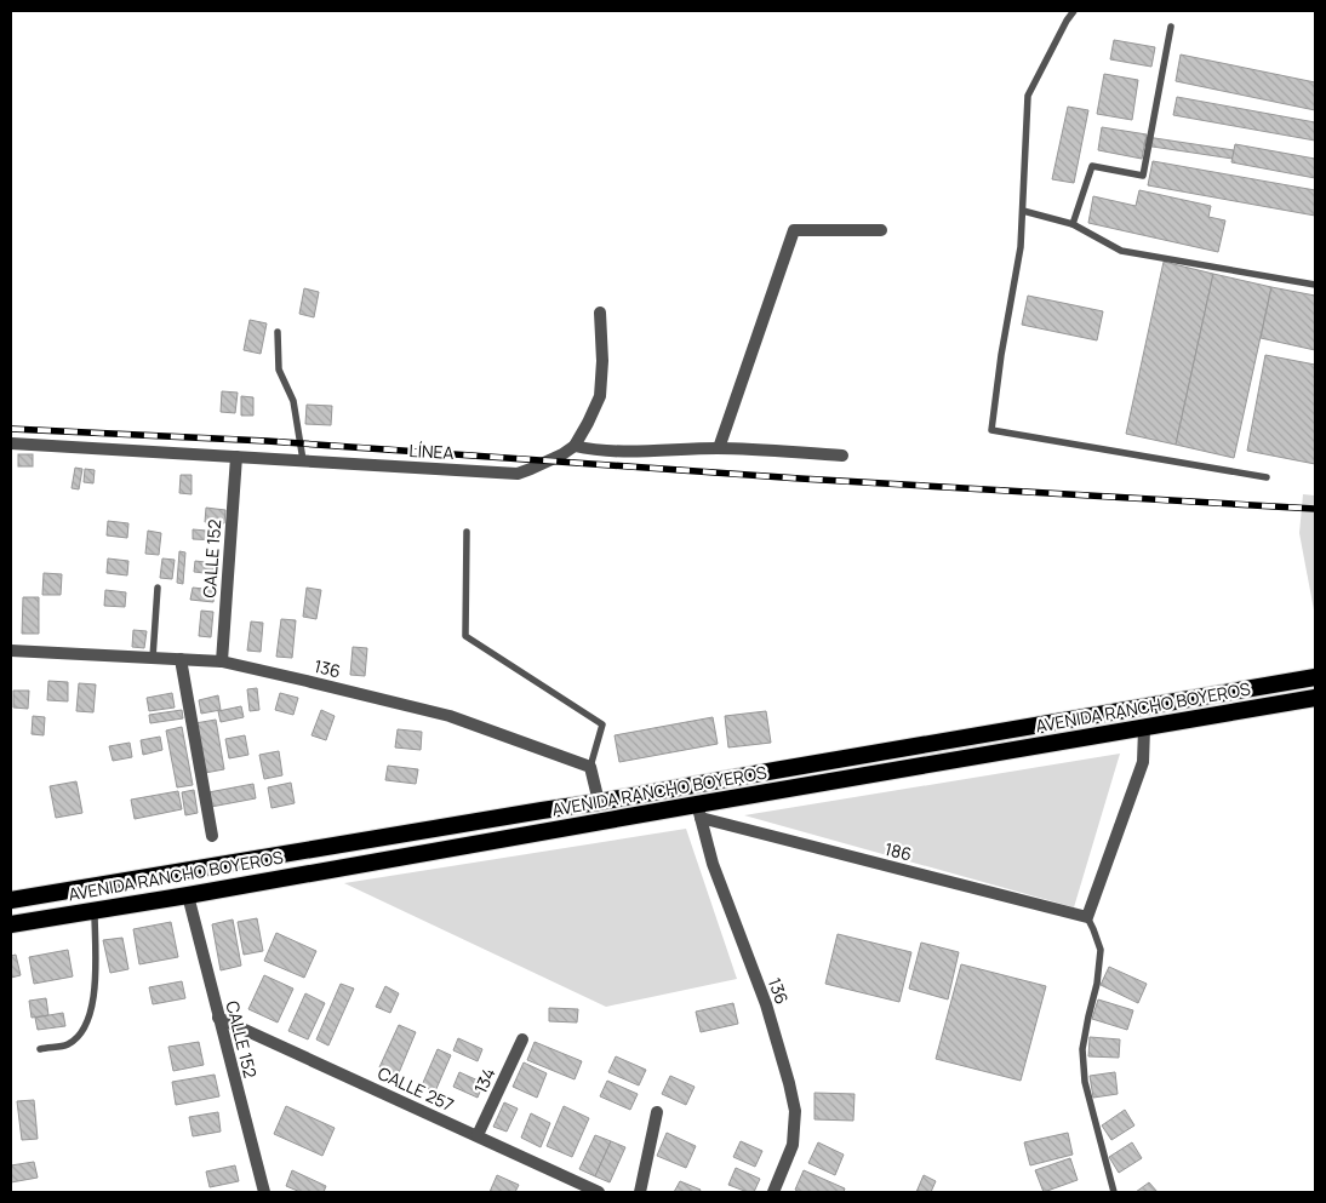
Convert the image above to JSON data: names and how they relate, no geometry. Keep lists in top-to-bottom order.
{
  "streets": {
    "highway": ["AVENIDA RANCHO BOYEROS"],
    "street": [
      "LÍNEA",
      "CALLE 152",
      "136",
      "186",
      "134",
      "CALLE 257"
    ]
  },
  "crossings": [
    ["LÍNEA", "CALLE 152"],
    ["CALLE 152", "136"],
    ["CALLE 152", "AVENIDA RANCHO BOYEROS"],
    ["CALLE 152", "CALLE 257"],
    ["136", "AVENIDA RANCHO BOYEROS"],
    ["136", "186"],
    ["AVENIDA RANCHO BOYEROS", "186"],
    ["134", "CALLE 257"]
  ]
}
